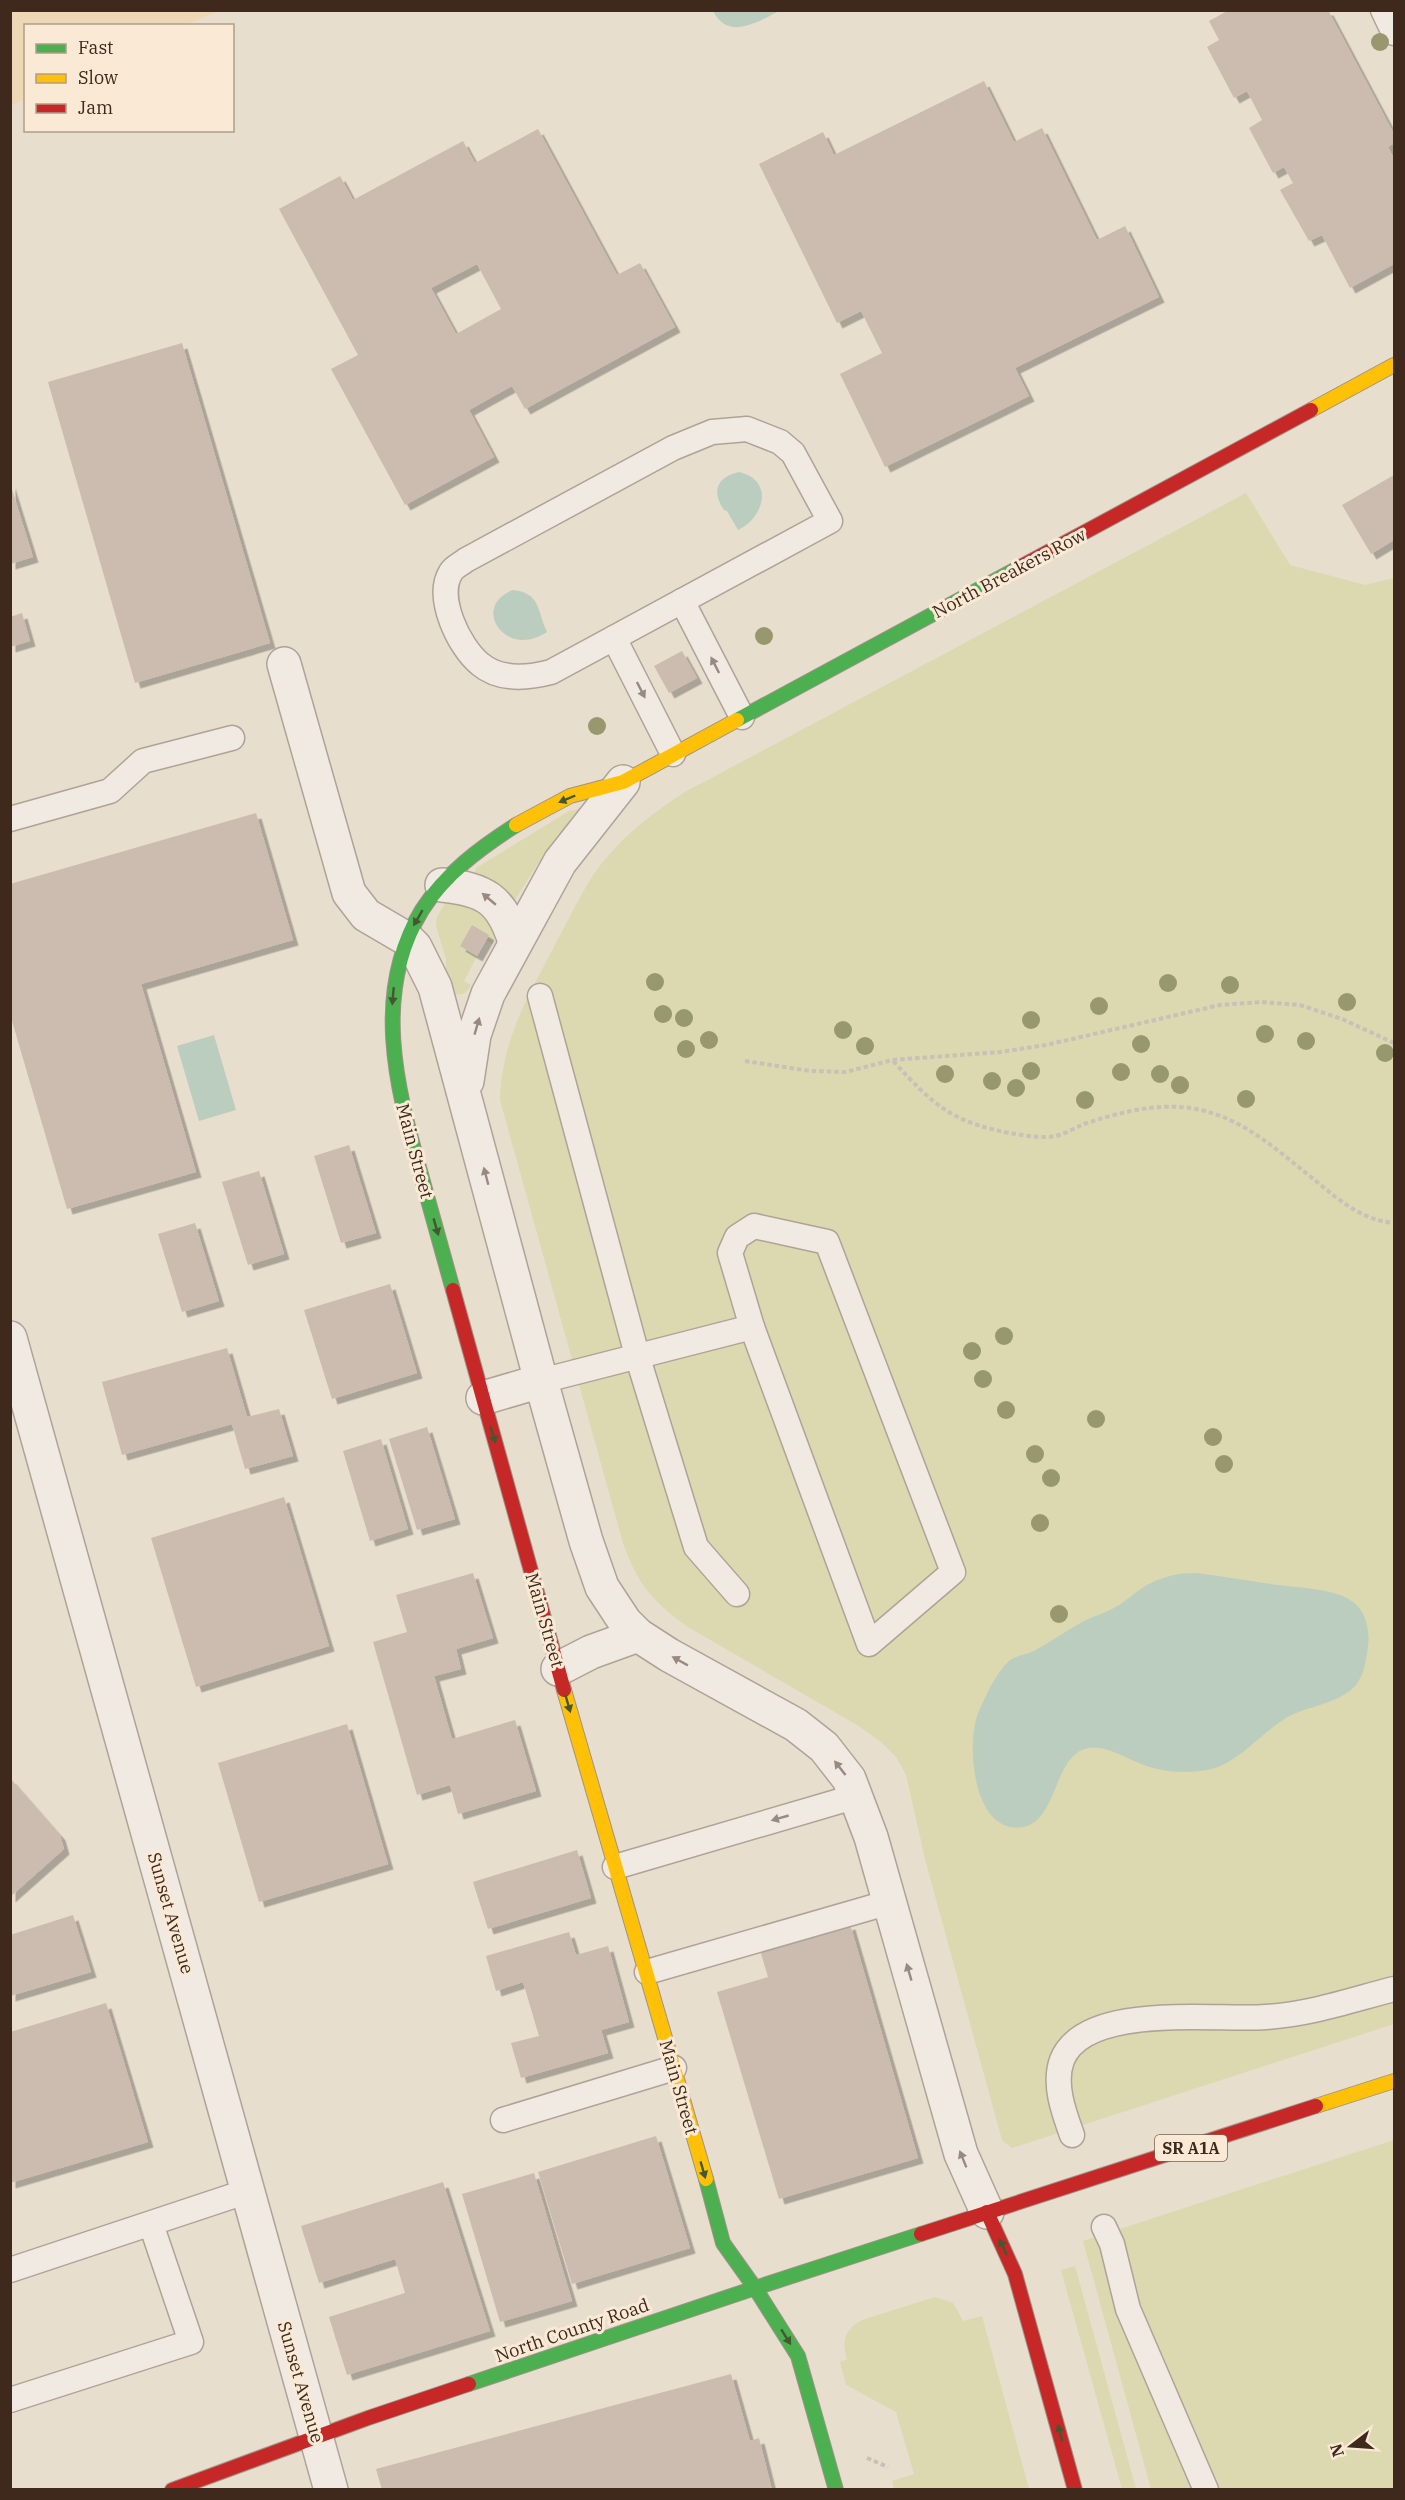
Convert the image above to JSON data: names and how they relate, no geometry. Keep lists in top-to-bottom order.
{
  "streets": {
    "street": [
      "North Breakers Row",
      "Main Street",
      "Sunset Avenue",
      "SR A1A",
      "North County Road"
    ]
  },
  "crossings": [
    ["North Breakers Row", "Main Street"],
    ["Main Street", "North County Road"],
    ["Sunset Avenue", "North County Road"],
    ["SR A1A", "North County Road"]
  ],
  "legend": ["Fast", "Slow", "Jam"],
  "north": "left"
}
